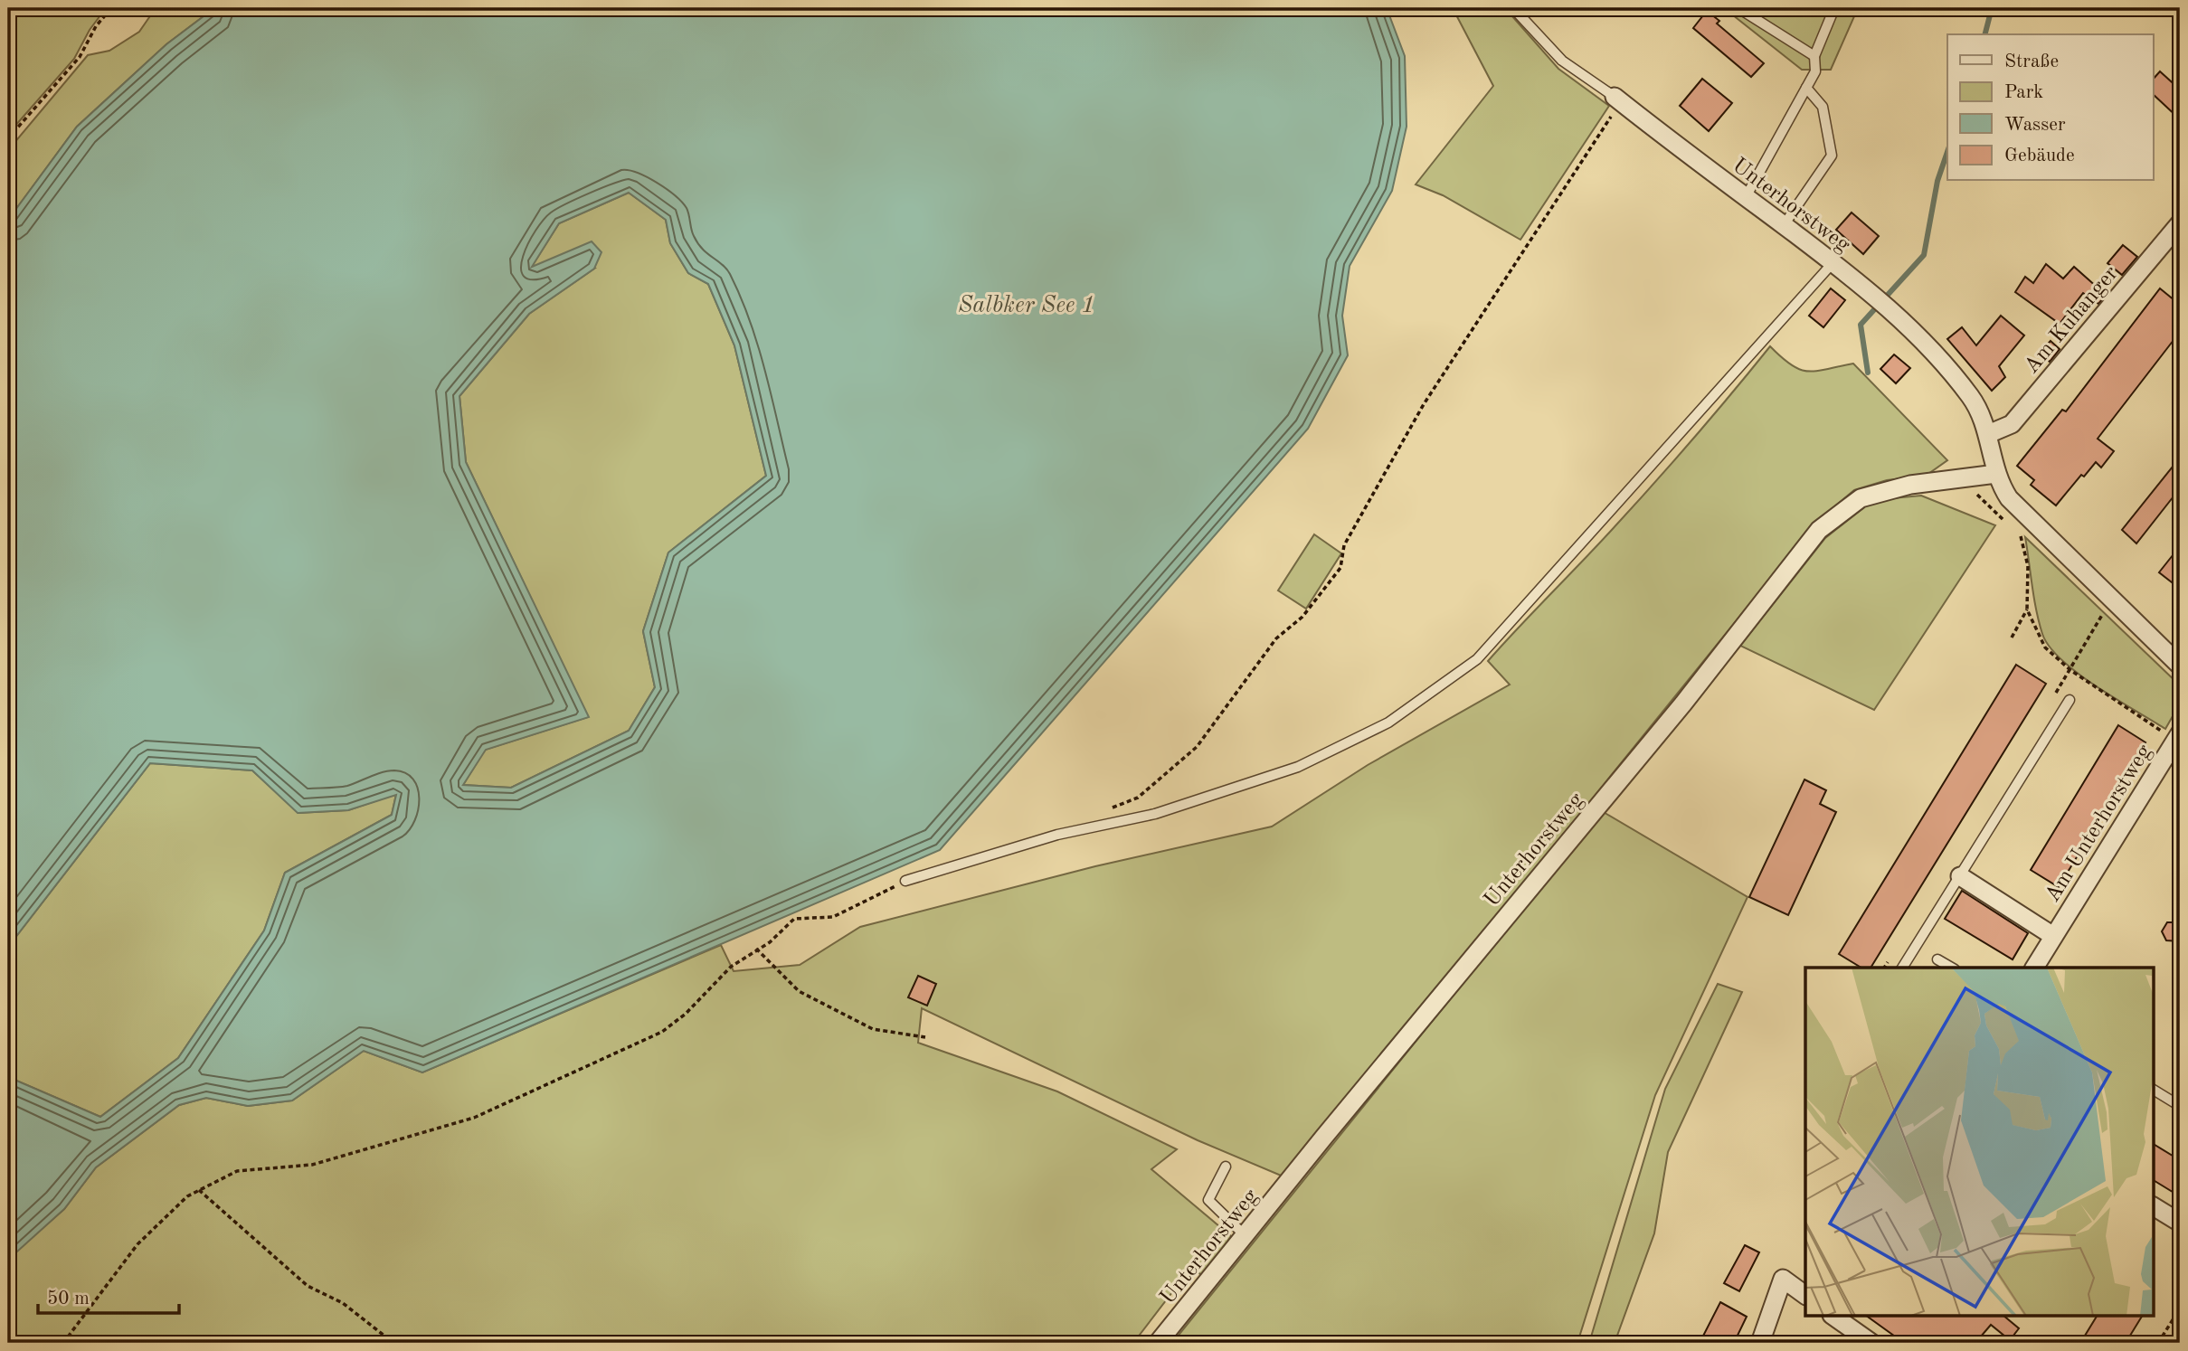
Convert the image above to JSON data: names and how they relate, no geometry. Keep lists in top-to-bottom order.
{
  "streets": {
    "street": ["Unterhorstweg", "Am Kuhanger", "Am Unterhorstweg"]
  },
  "crossings": [
    ["Unterhorstweg", "Am Kuhanger"]
  ],
  "water": ["Salbker See 1"],
  "legend": [
    "Straße",
    "Park",
    "Wasser",
    "Gebäude"
  ],
  "scale_bar": "50 m"
}
